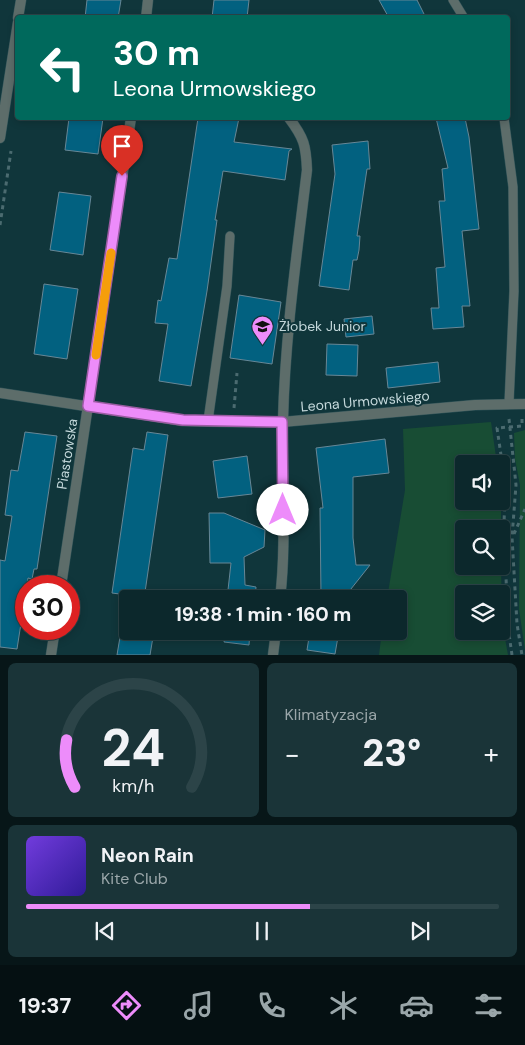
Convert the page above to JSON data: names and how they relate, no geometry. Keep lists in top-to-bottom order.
{
  "streets": {
    "street": ["Leona Urmowskiego", "Piastowska"]
  },
  "crossings": [
    ["Leona Urmowskiego", "Piastowska"]
  ],
  "places": {
    "school or university": ["Żłobek Junior"]
  },
  "page": {
    "turn": ["30 m", "Leona Urmowskiego"],
    "limit": "30",
    "trip": "19:38 · 1 min · 160 m",
    "tile": "Klimatyzacja",
    "heat": ["−", "23°", "+"],
    "song": ["Neon Rain", "Kite Club"],
    "tabs": "19:37",
    "gauge": ["24", "km/h"]
  }
}
